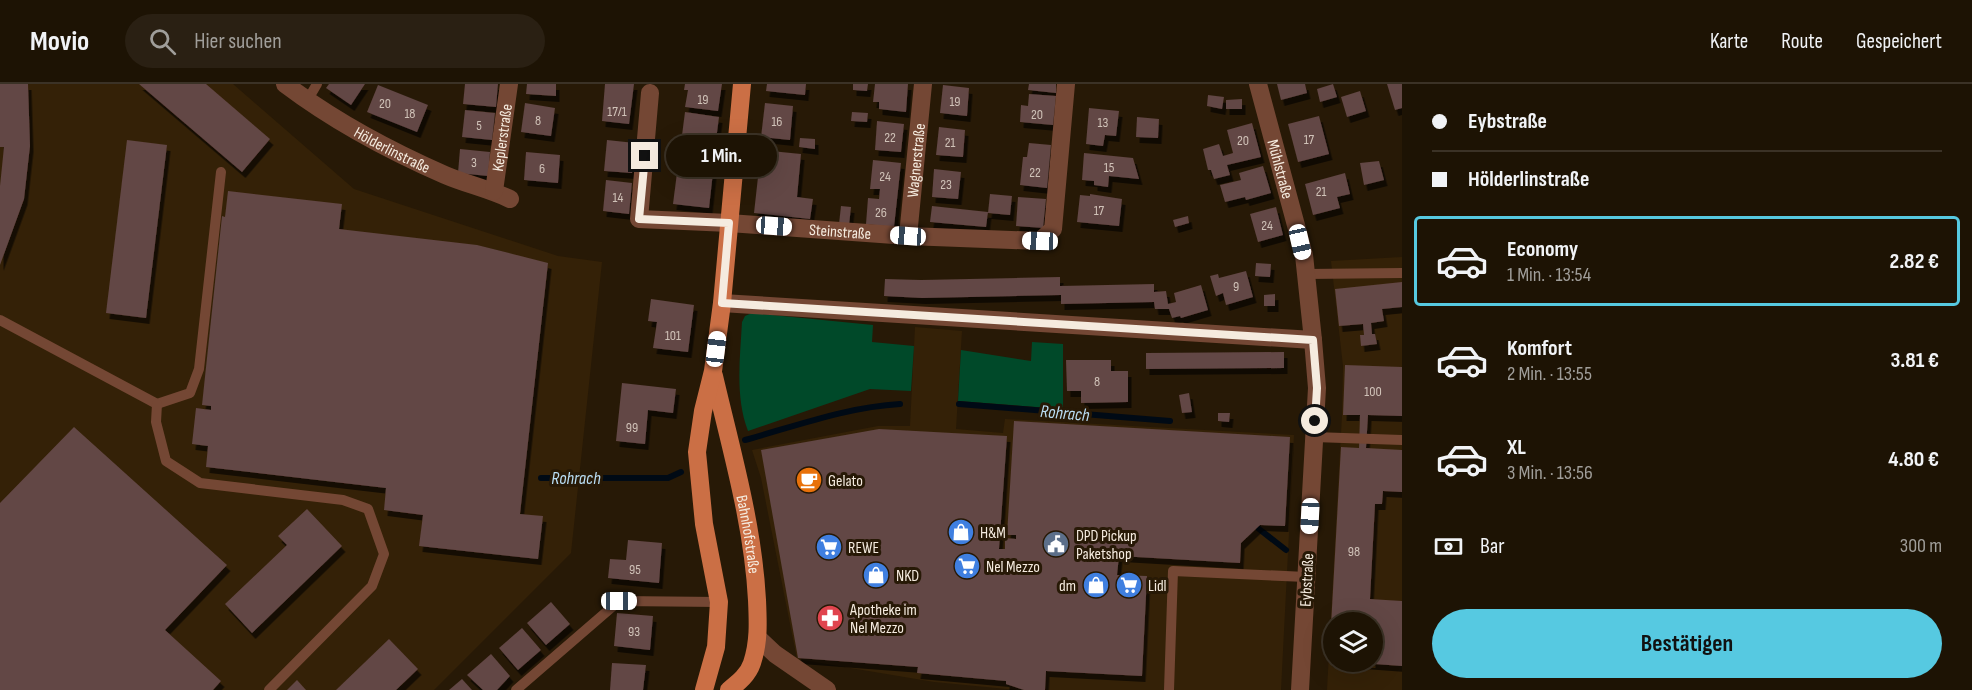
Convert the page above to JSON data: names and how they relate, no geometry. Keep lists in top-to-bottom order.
{
  "streets": {
    "main road": ["Bahnhofstraße"],
    "street": [
      "Keplerstraße",
      "Hölderlinstraße",
      "Wagnerstraße",
      "Mühlstraße",
      "Steinstraße",
      "Eybstraße"
    ]
  },
  "crossings": [
    ["Keplerstraße", "Hölderlinstraße"],
    ["Wagnerstraße", "Steinstraße"],
    ["Mühlstraße", "Eybstraße"],
    ["Steinstraße", "Bahnhofstraße"]
  ],
  "water": ["Rohrach"],
  "places": {
    "cafe": ["Gelato"],
    "shop": ["H&M", "NKD", "dm"],
    "public building": ["DPD Pickup Paketshop"],
    "supermarket": ["REWE", "Nel Mezzo", "Lidl"],
    "pharmacy": ["Apotheke im Nel Mezzo"]
  },
  "house_numbers": [
    "19",
    "19",
    "20",
    "17/1",
    "18",
    "20",
    "8",
    "16",
    "13",
    "5",
    "22",
    "17",
    "20",
    "21",
    "3",
    "15",
    "6",
    "22",
    "24",
    "23",
    "21",
    "14",
    "17",
    "26",
    "24",
    "9",
    "101",
    "8",
    "100",
    "99",
    "98",
    "95",
    "93"
  ],
  "page": {
    "header": "Movio",
    "search": "Hier suchen",
    "nav": ["Karte", "Route", "Gespeichert"],
    "banner": ["Eybstraße", "Hölderlinstraße"],
    "bubble": "1 Min.",
    "list": [
      {
        "name": "Economy",
        "note": "1 Min. · 13:54",
        "value": "2.82 €"
      },
      {
        "name": "Komfort",
        "note": "2 Min. · 13:55",
        "value": "3.81 €"
      },
      {
        "name": "XL",
        "note": "3 Min. · 13:56",
        "value": "4.80 €"
      }
    ],
    "pay": ["Bar", "300 m"],
    "buttons": "Bestätigen"
  }
}
